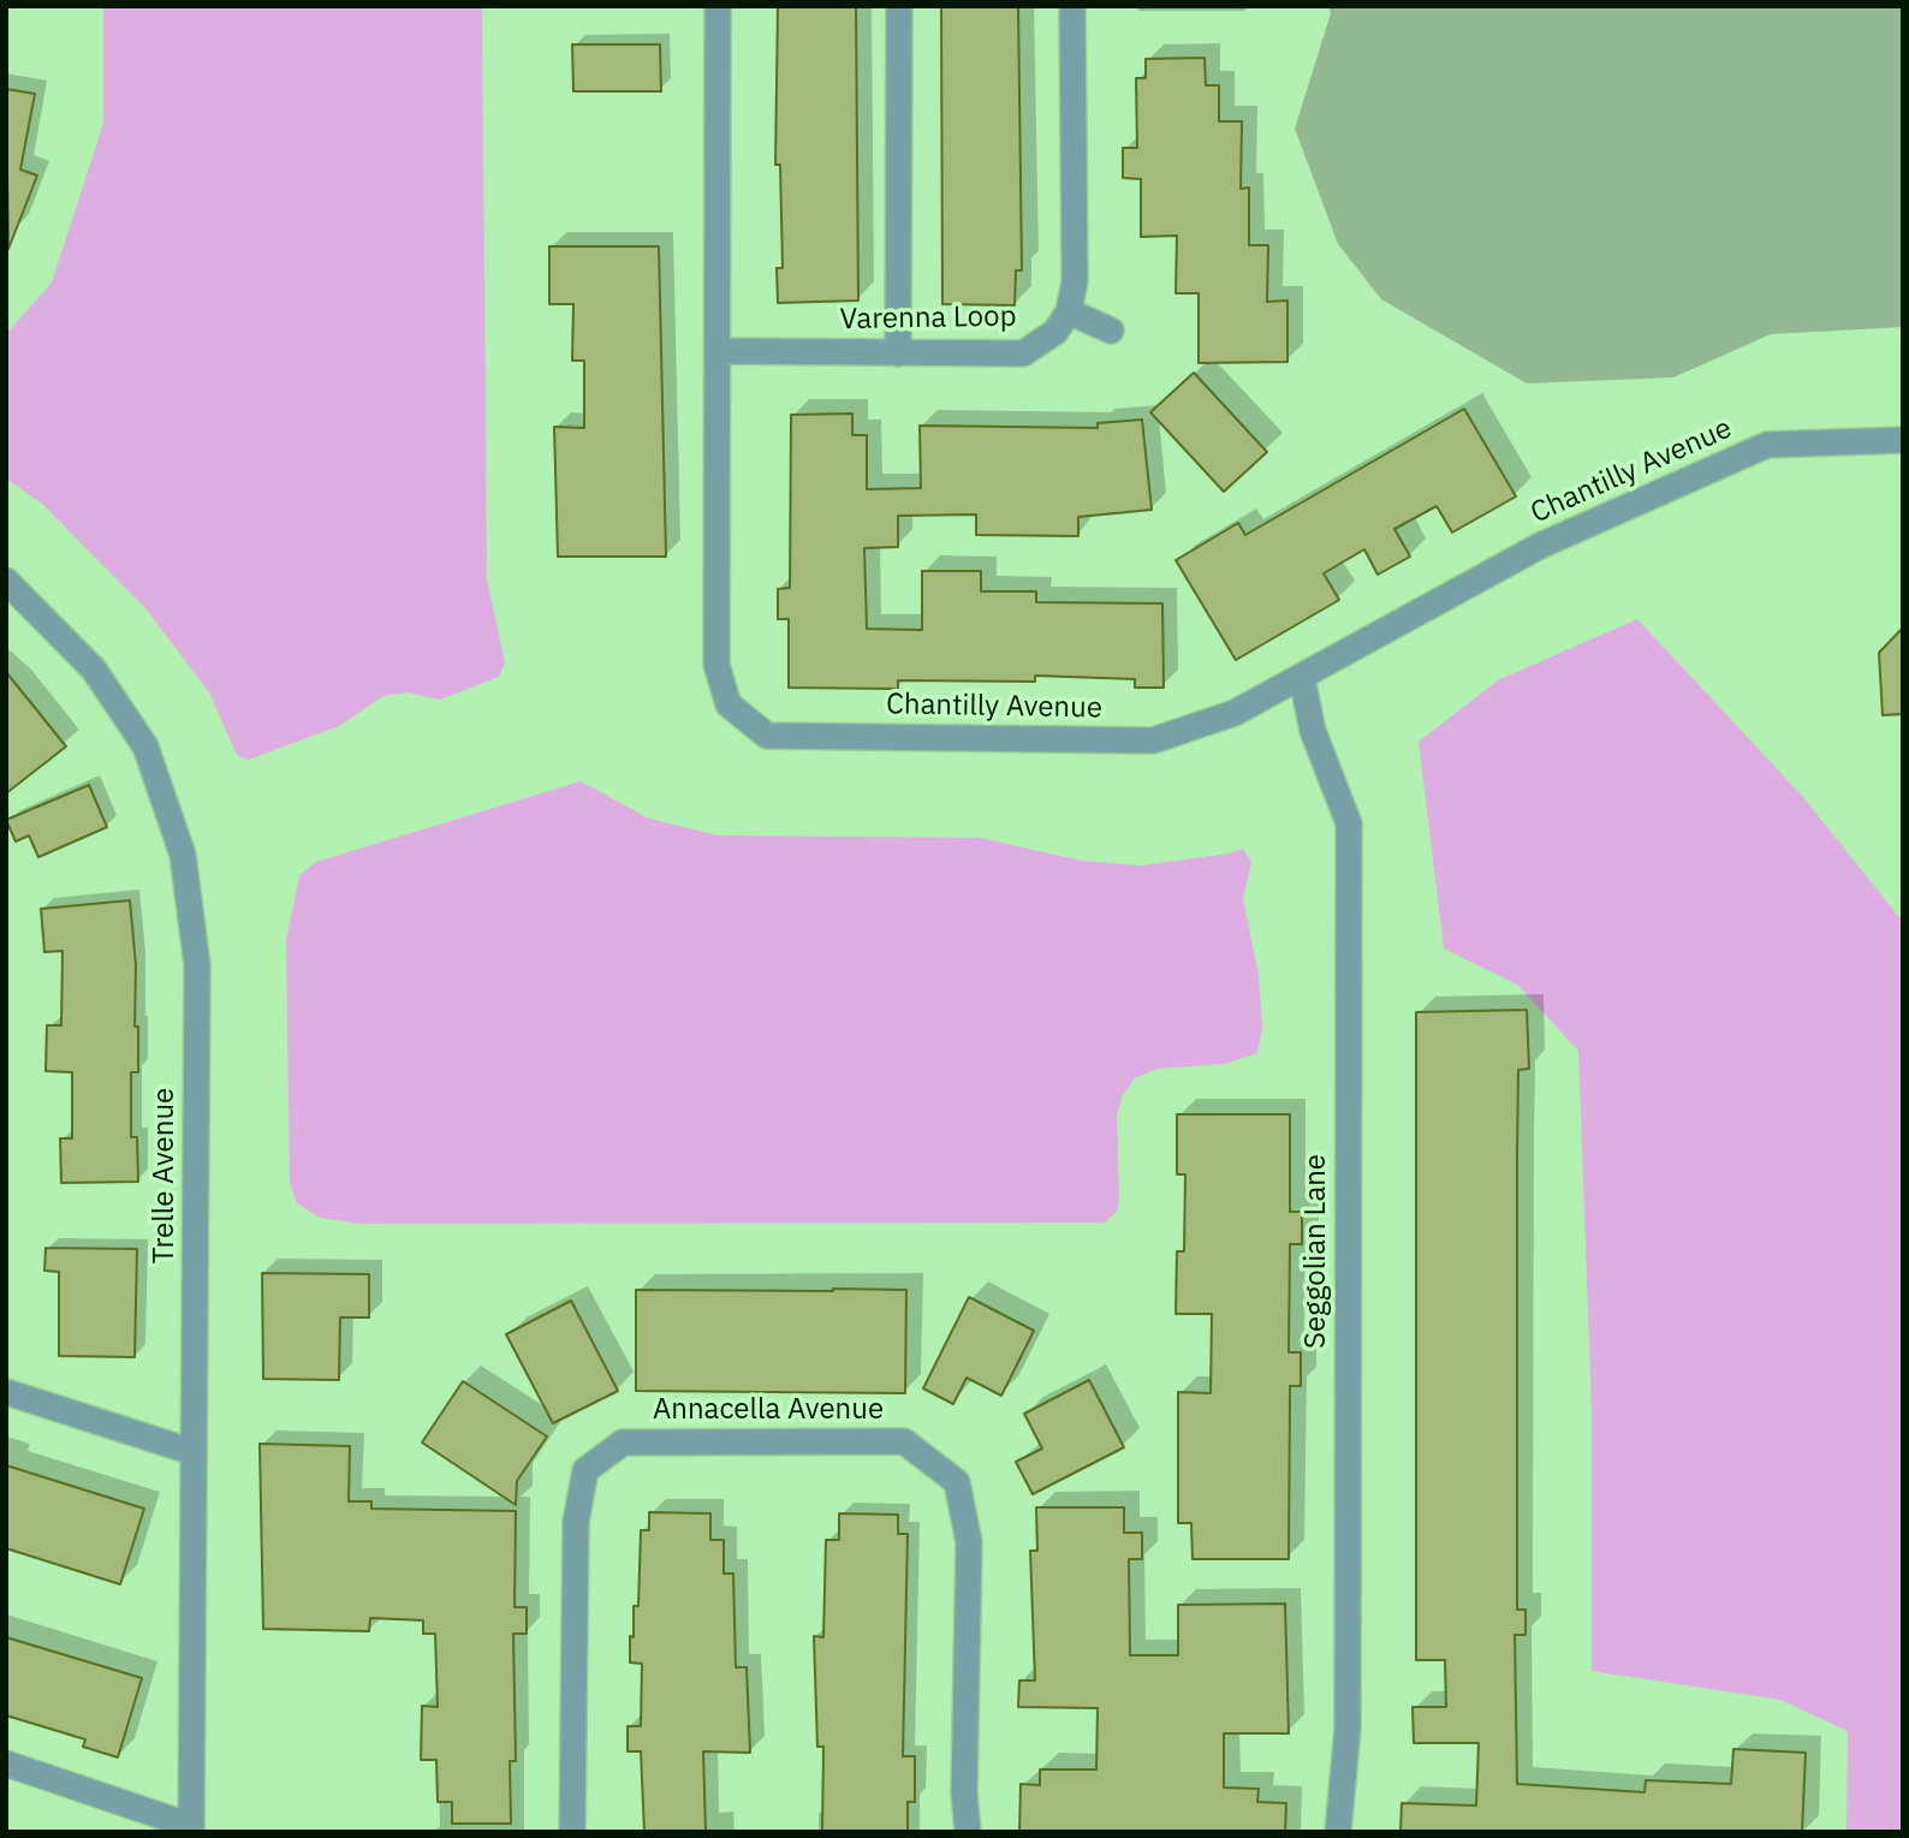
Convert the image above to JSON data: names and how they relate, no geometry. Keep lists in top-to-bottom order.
{
  "streets": {
    "street": [
      "Varenna Loop",
      "Chantilly Avenue",
      "Trelle Avenue",
      "Seggolian Lane",
      "Annacella Avenue"
    ]
  },
  "crossings": [
    ["Varenna Loop", "Chantilly Avenue"],
    ["Chantilly Avenue", "Seggolian Lane"]
  ]
}
